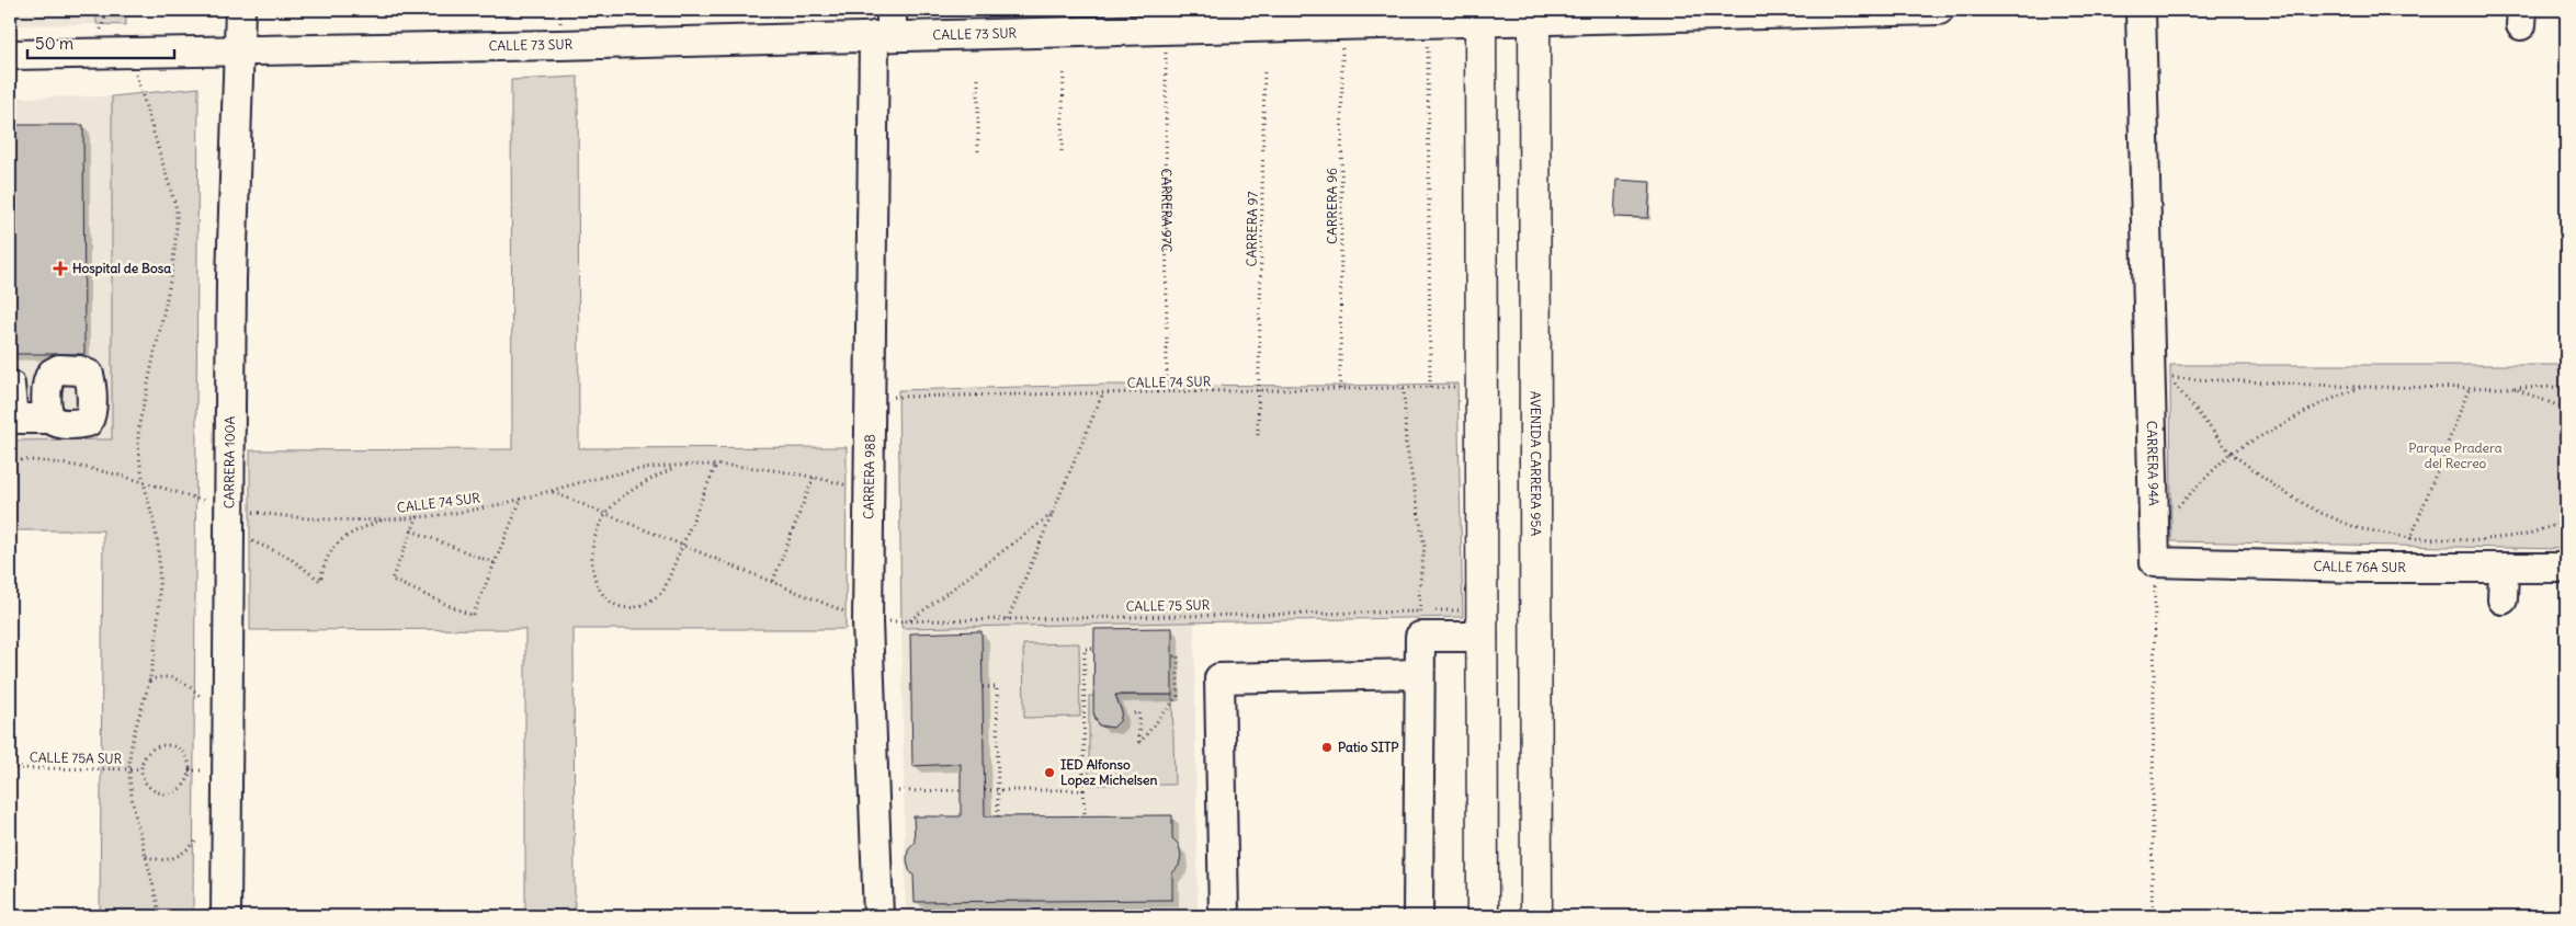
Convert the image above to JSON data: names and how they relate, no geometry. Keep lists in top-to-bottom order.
{
  "streets": {
    "main road": ["AVENIDA CARRERA 95A"],
    "street": [
      "CALLE 73 SUR",
      "CARRERA 100A",
      "CARRERA 94A",
      "CARRERA 98B",
      "CALLE 76A SUR"
    ],
    "path": [
      "CARRERA 96",
      "CARRERA 97C",
      "CARRERA 97",
      "CALLE 74 SUR",
      "CALLE 75 SUR",
      "CALLE 75A SUR"
    ]
  },
  "crossings": [
    ["CALLE 73 SUR", "CARRERA 96"],
    ["CALLE 73 SUR", "CARRERA 97C"],
    ["CALLE 73 SUR", "CARRERA 100A"],
    ["CALLE 73 SUR", "AVENIDA CARRERA 95A"],
    ["CALLE 73 SUR", "CARRERA 98B"],
    ["CARRERA 96", "CALLE 74 SUR"],
    ["CARRERA 97C", "CALLE 74 SUR"],
    ["CARRERA 97", "CALLE 74 SUR"],
    ["CALLE 74 SUR", "CARRERA 100A"],
    ["CALLE 74 SUR", "CARRERA 98B"],
    ["CARRERA 94A", "CALLE 76A SUR"],
    ["CARRERA 98B", "CALLE 75 SUR"]
  ],
  "parks": ["Parque Pradera del Recreo"],
  "places": {
    "health": ["Hospital de Bosa"],
    "other": ["Patio SITP", "IED Alfonso Lopez Michelsen"]
  },
  "scale_bar": "50 m"
}
